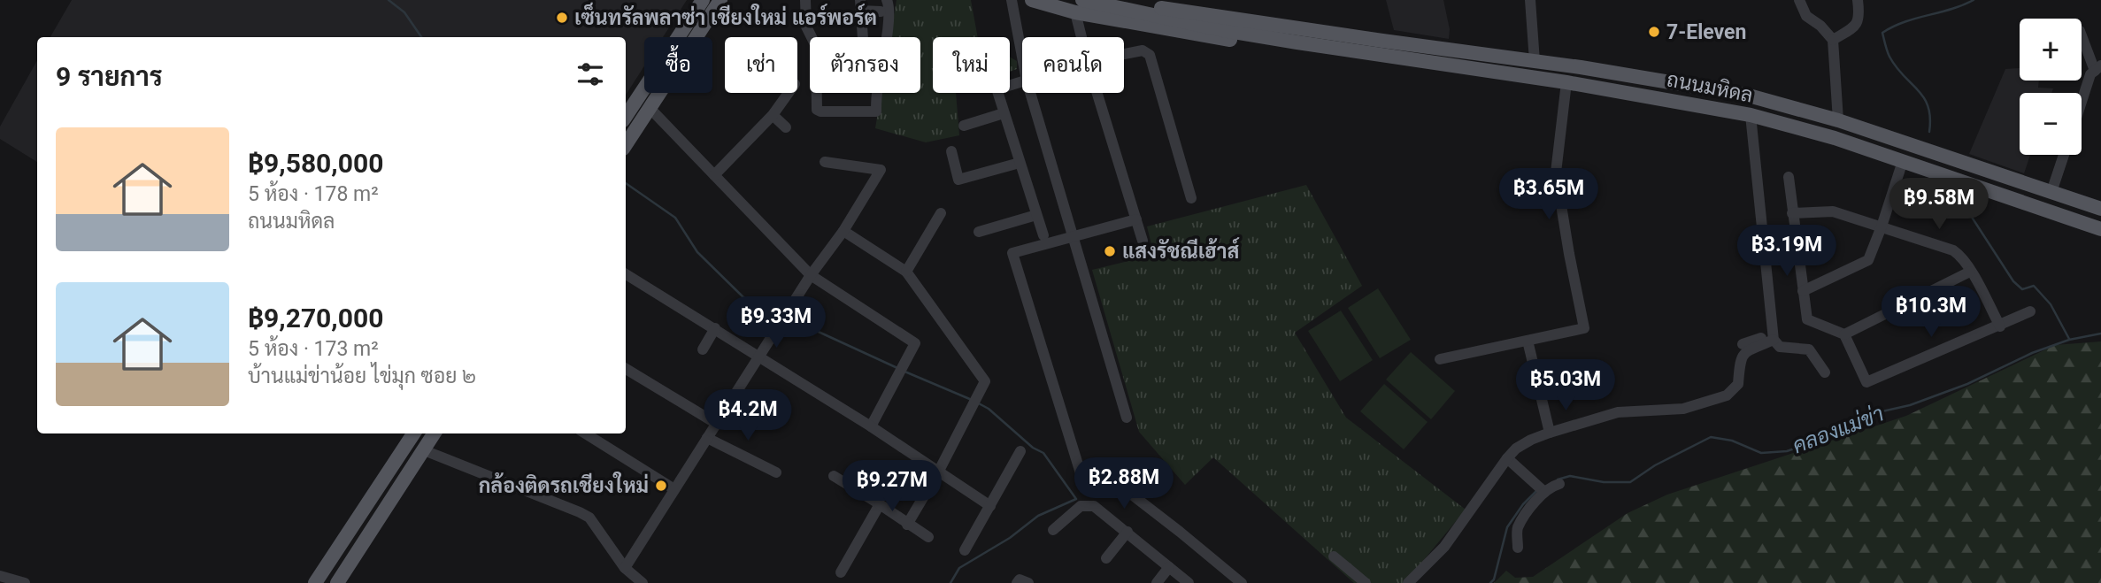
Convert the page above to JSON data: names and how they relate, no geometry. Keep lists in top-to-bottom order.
{
  "streets": {
    "main road": ["ถนนมหิดล"]
  },
  "water": ["คลองแม่ข่า"],
  "places": [
    "เซ็นทรัลพลาซ่า เชียงใหม่ แอร์พอร์ต",
    "7-Eleven",
    "แสงรัชณีเฮ้าส์",
    "กล้องติดรถเชียงใหม่"
  ],
  "page": {
    "map_buttons": ["+", "−"],
    "chip": [
      "ซื้อ",
      "เช่า",
      "ตัวกรอง",
      "ใหม่",
      "คอนโด"
    ],
    "heading": "9 รายการ",
    "list": [
      {
        "name": "฿9,580,000",
        "note": "5 ห้อง · 178 m² · ถนนมหิดล"
      },
      {
        "name": "฿9,270,000",
        "note": "5 ห้อง · 173 m² · บ้านแม่ข่าน้อย ไข่มุก ซอย ๒"
      }
    ],
    "price": [
      "฿3.65M",
      "฿9.58M",
      "฿3.19M",
      "฿10.3M",
      "฿9.33M",
      "฿5.03M",
      "฿4.2M",
      "฿2.88M",
      "฿9.27M"
    ]
  }
}
